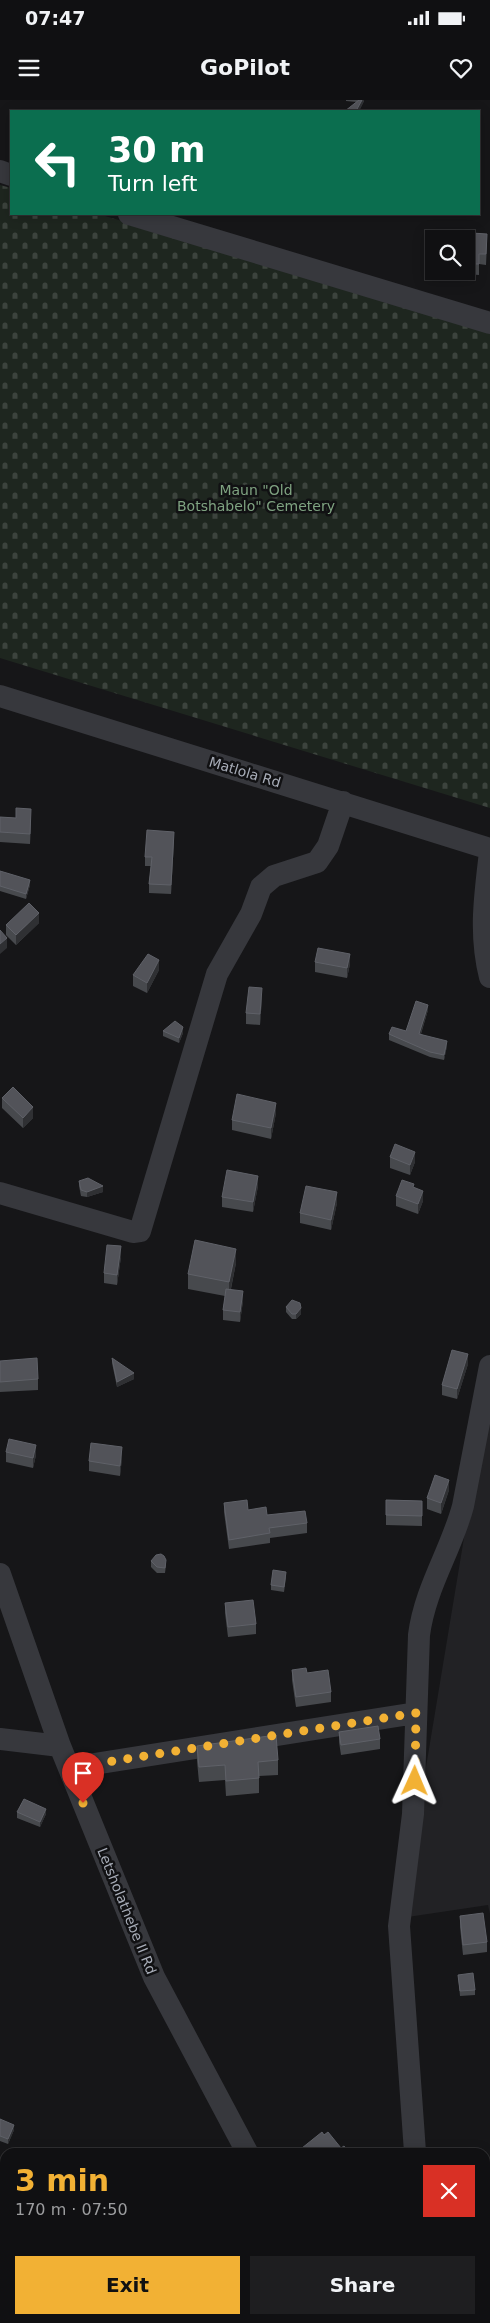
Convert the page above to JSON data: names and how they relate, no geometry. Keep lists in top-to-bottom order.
{
  "streets": {
    "street": ["Matlola Rd", "Letsholathebe II Rd"]
  },
  "parks": ["Maun \"Old Botshabelo\" Cemetery"],
  "page": {
    "status": "07:47",
    "header": "GoPilot",
    "turn": ["30 m", "Turn left"],
    "heading": ["3 min", "170 m · 07:50"],
    "buttons": ["Exit", "Share"]
  }
}
